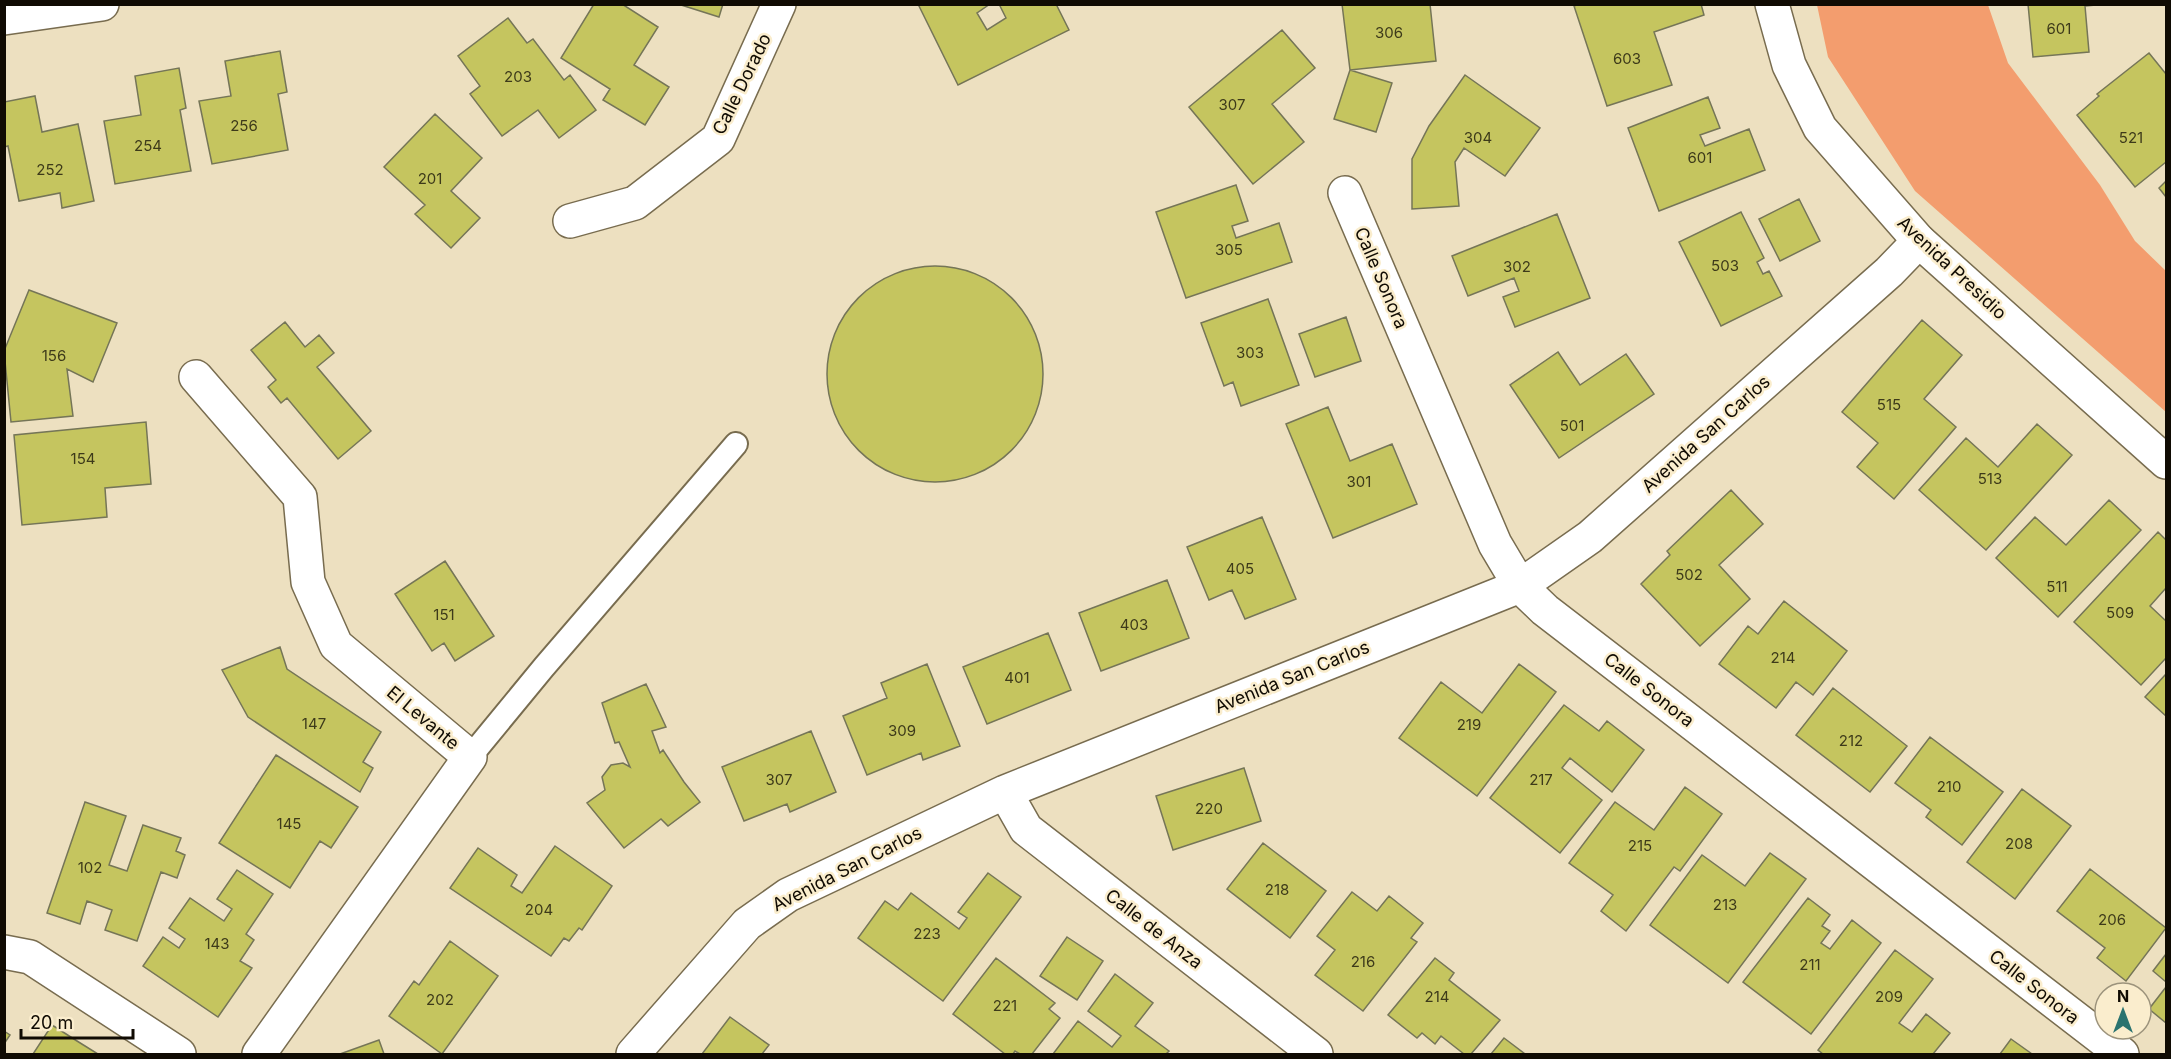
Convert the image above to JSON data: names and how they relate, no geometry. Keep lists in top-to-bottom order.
{
  "streets": {
    "street": [
      "Calle Dorado",
      "Avenida Presidio",
      "Calle Sonora",
      "Avenida San Carlos",
      "El Levante",
      "Calle de Anza"
    ]
  },
  "crossings": [
    ["Avenida Presidio", "Avenida San Carlos"],
    ["Calle Sonora", "Avenida San Carlos"],
    ["Avenida San Carlos", "Calle de Anza"]
  ],
  "house_numbers": [
    "601",
    "306",
    "603",
    "203",
    "307",
    "256",
    "304",
    "521",
    "254",
    "601",
    "252",
    "201",
    "305",
    "503",
    "302",
    "303",
    "156",
    "515",
    "501",
    "154",
    "513",
    "301",
    "405",
    "502",
    "511",
    "509",
    "151",
    "403",
    "214",
    "401",
    "147",
    "219",
    "309",
    "212",
    "307",
    "217",
    "210",
    "220",
    "145",
    "208",
    "215",
    "102",
    "218",
    "213",
    "204",
    "206",
    "223",
    "143",
    "216",
    "211",
    "214",
    "209",
    "202",
    "221"
  ],
  "scale_bar": "20 m",
  "north": "top"
}
